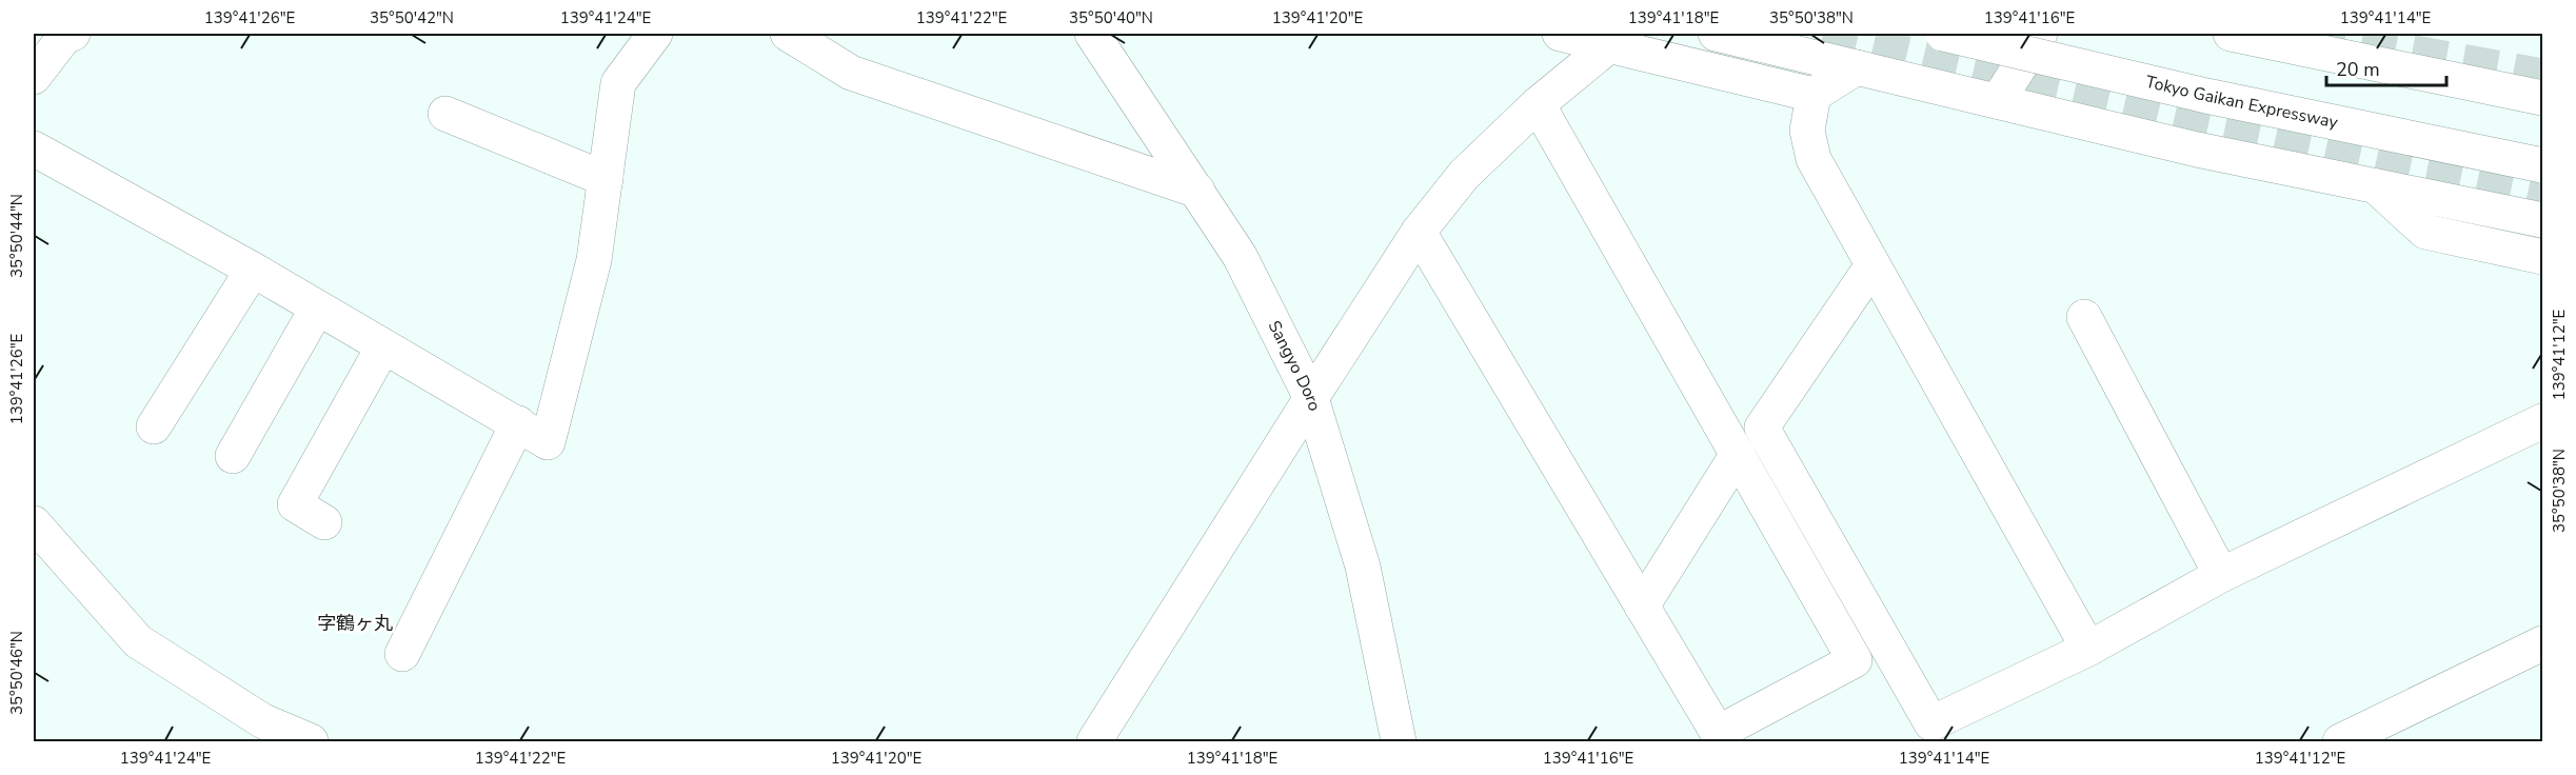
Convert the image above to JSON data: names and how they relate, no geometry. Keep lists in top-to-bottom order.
{
  "streets": {
    "main road": ["Tokyo Gaikan Expressway", "Sangyo Doro"]
  },
  "districts": ["字鶴ヶ丸"],
  "scale_bar": "20 m",
  "coordinates": [
    "139°41'26\"E",
    "35°50'42\"N",
    "139°41'24\"E",
    "139°41'22\"E",
    "35°50'40\"N",
    "139°41'20\"E",
    "139°41'18\"E",
    "35°50'38\"N",
    "139°41'16\"E",
    "139°41'14\"E",
    "35°50'44\"N",
    "139°41'12\"E",
    "35°50'46\"N"
  ]
}
